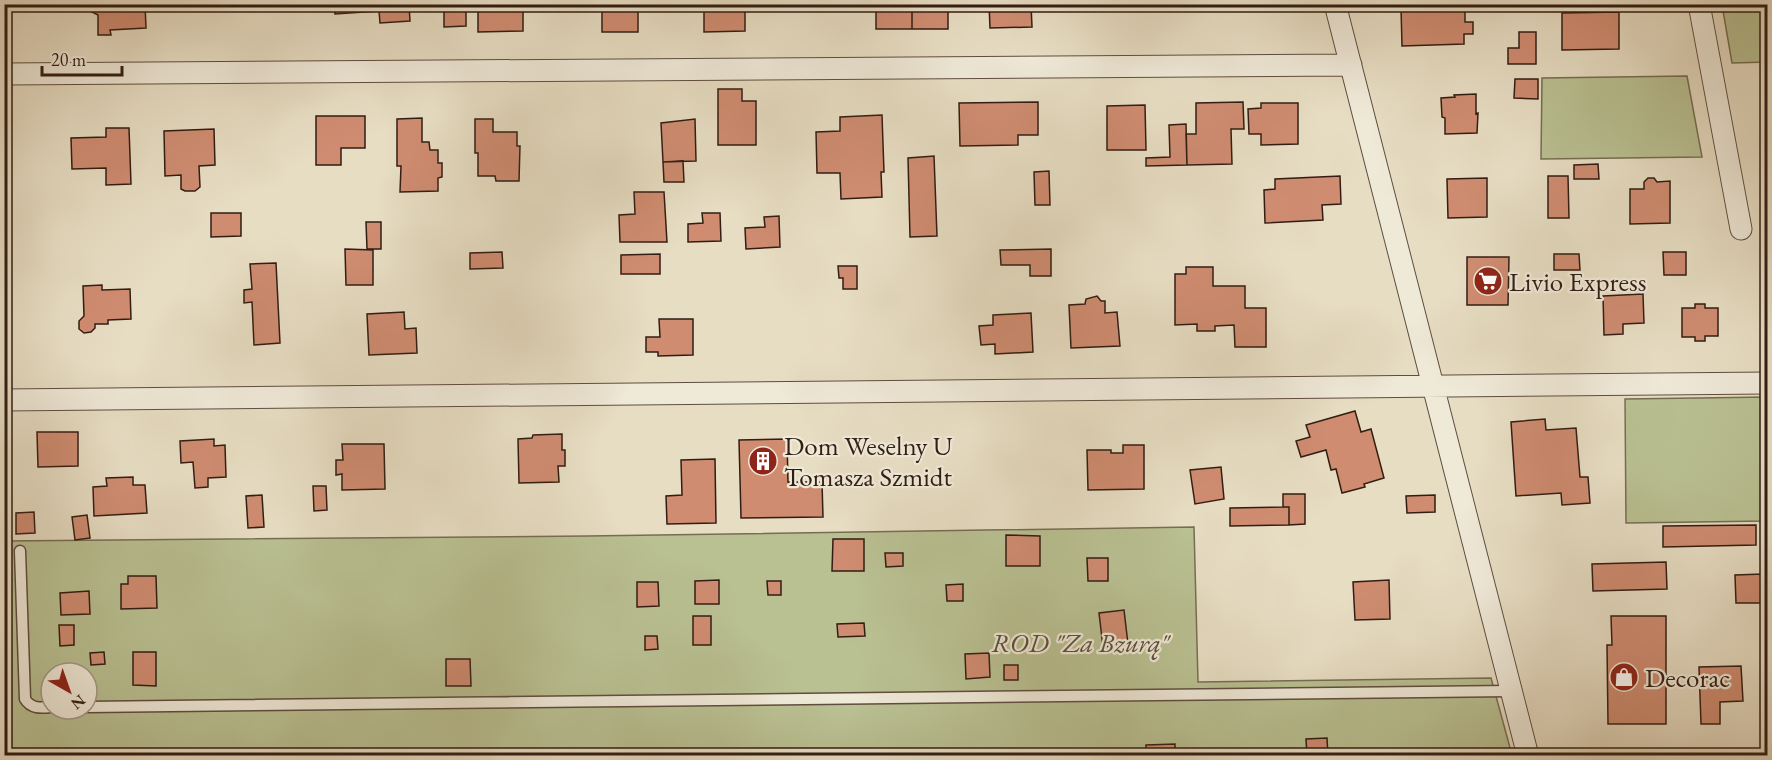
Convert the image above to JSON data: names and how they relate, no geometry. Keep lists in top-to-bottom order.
{
  "parks": ["ROD \"Za Bzurą\""],
  "places": {
    "supermarket": ["Livio Express"],
    "building": ["Dom Weselny U Tomasza Szmidt"],
    "shop": ["Decorac"]
  },
  "scale_bar": "20 m",
  "north": "bottom right"
}
